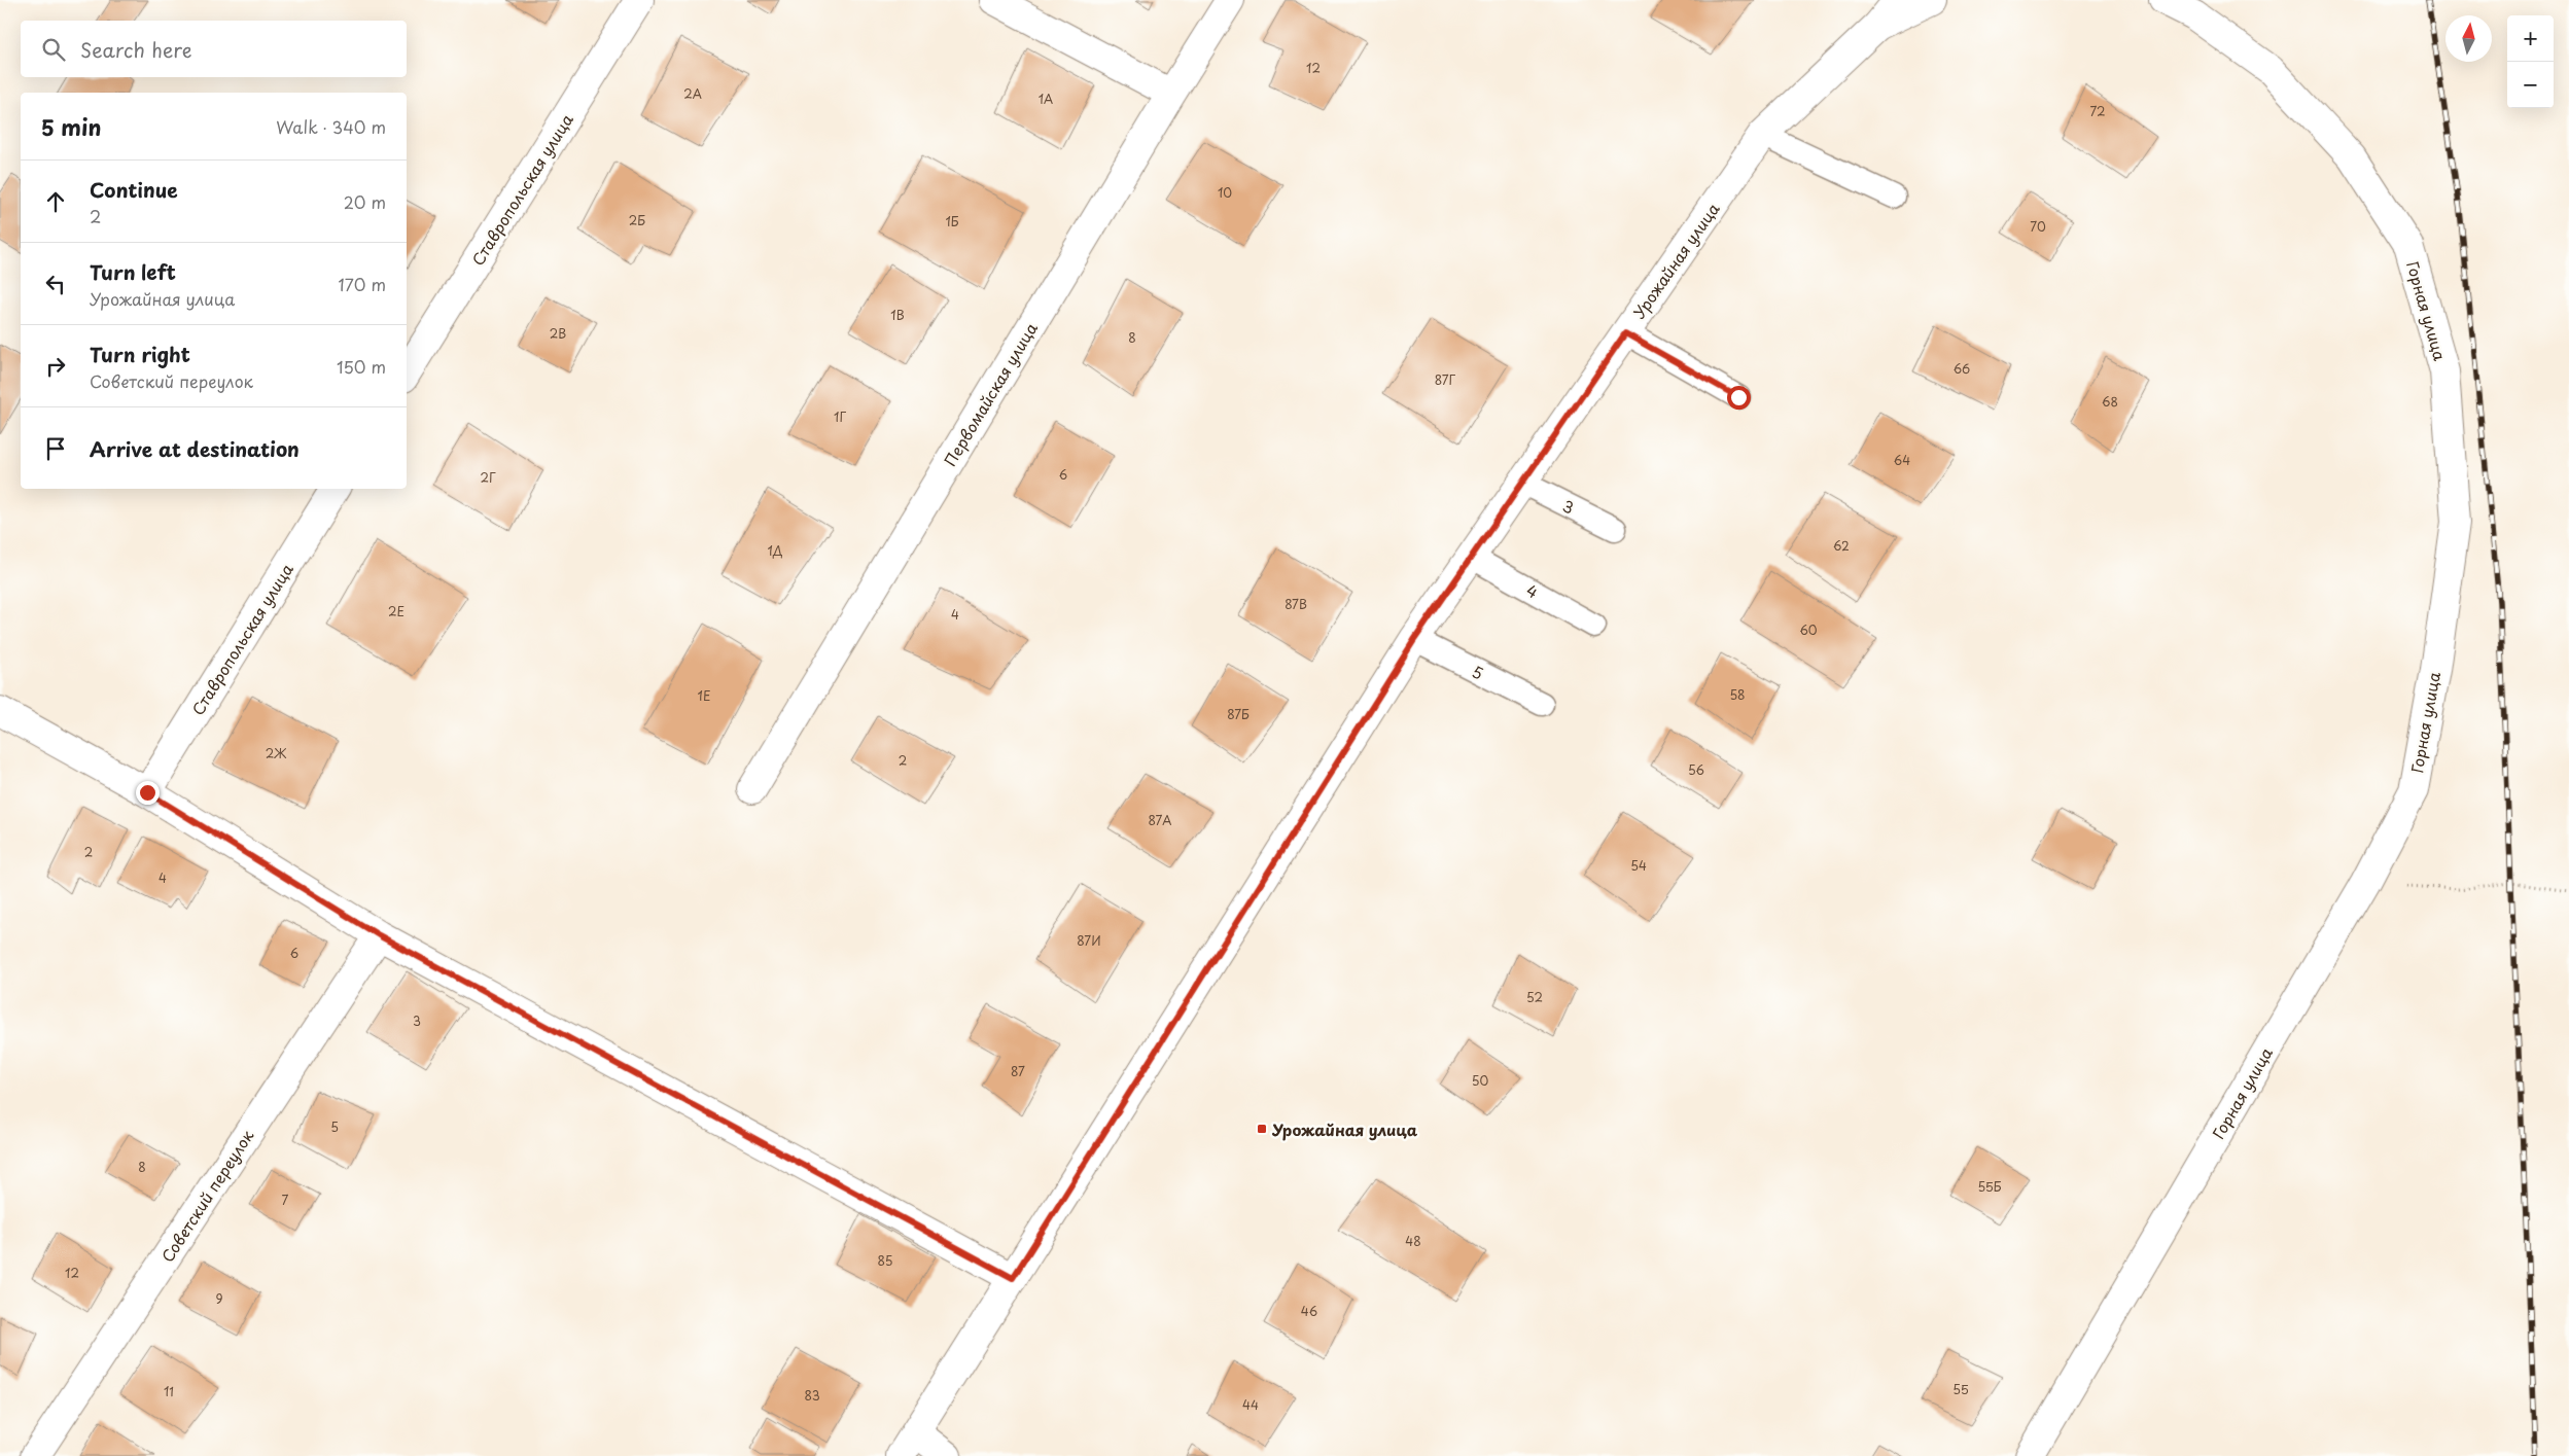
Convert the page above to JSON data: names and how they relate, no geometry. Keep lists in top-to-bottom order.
{
  "streets": {
    "street": [
      "Ставропольская улица",
      "Урожайная улица",
      "Горная улица",
      "Первомайская улица",
      "Советский переулок"
    ],
    "lane": ["3", "4", "5"]
  },
  "crossings": [
    ["Урожайная улица", "3"],
    ["Урожайная улица", "4"],
    ["Урожайная улица", "5"]
  ],
  "places": {
    "transit": ["Урожайная улица"]
  },
  "house_numbers": [
    "12",
    "2А",
    "1А",
    "72",
    "10",
    "2Б",
    "1Б",
    "70",
    "1В",
    "2В",
    "8",
    "66",
    "87Г",
    "68",
    "1Г",
    "64",
    "6",
    "2Г",
    "62",
    "1Д",
    "87В",
    "2Е",
    "4",
    "60",
    "58",
    "1Е",
    "87Б",
    "2Ж",
    "2",
    "56",
    "87А",
    "2",
    "54",
    "4",
    "87И",
    "6",
    "52",
    "3",
    "87",
    "50",
    "5",
    "8",
    "55Б",
    "7",
    "48",
    "85",
    "12",
    "9",
    "46",
    "55",
    "11",
    "83",
    "44"
  ],
  "north": "top",
  "page": {
    "map_buttons": ["+", "−"],
    "search": "Search here",
    "heading": ["5 min", "Walk · 340 m"],
    "list": [
      ["Continue", "2", "20 m"],
      ["Turn left", "Урожайная улица", "170 m"],
      ["Turn right", "Советский переулок", "150 m"],
      "Arrive at destination"
    ]
  }
}
